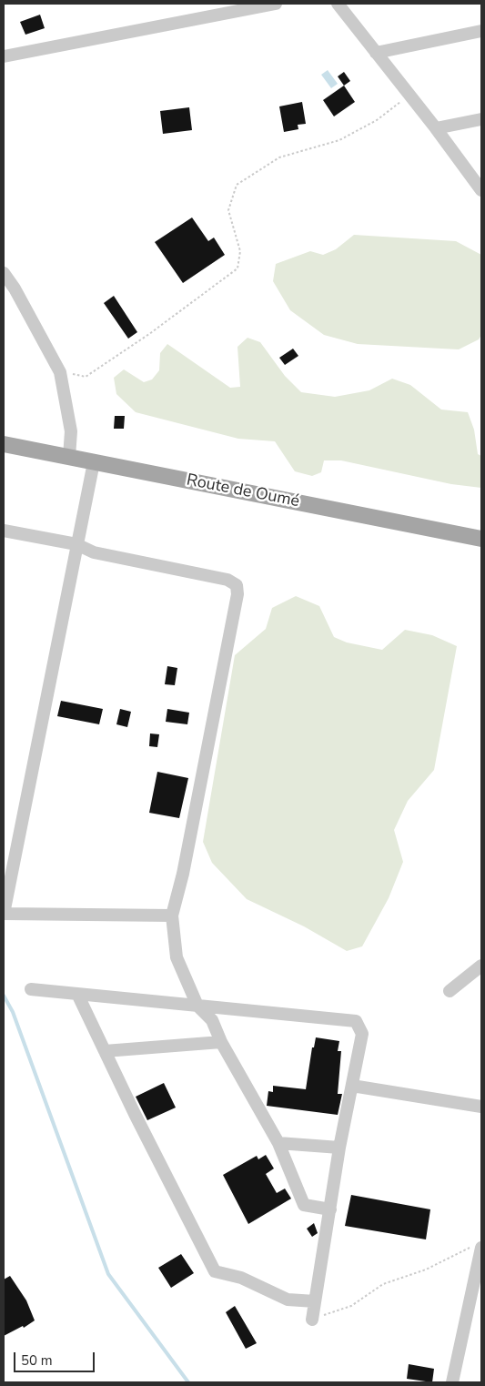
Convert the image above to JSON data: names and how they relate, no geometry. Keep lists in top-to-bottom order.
{
  "streets": {
    "main road": ["Route de Oumé"]
  },
  "scale_bar": "50 m"
}
